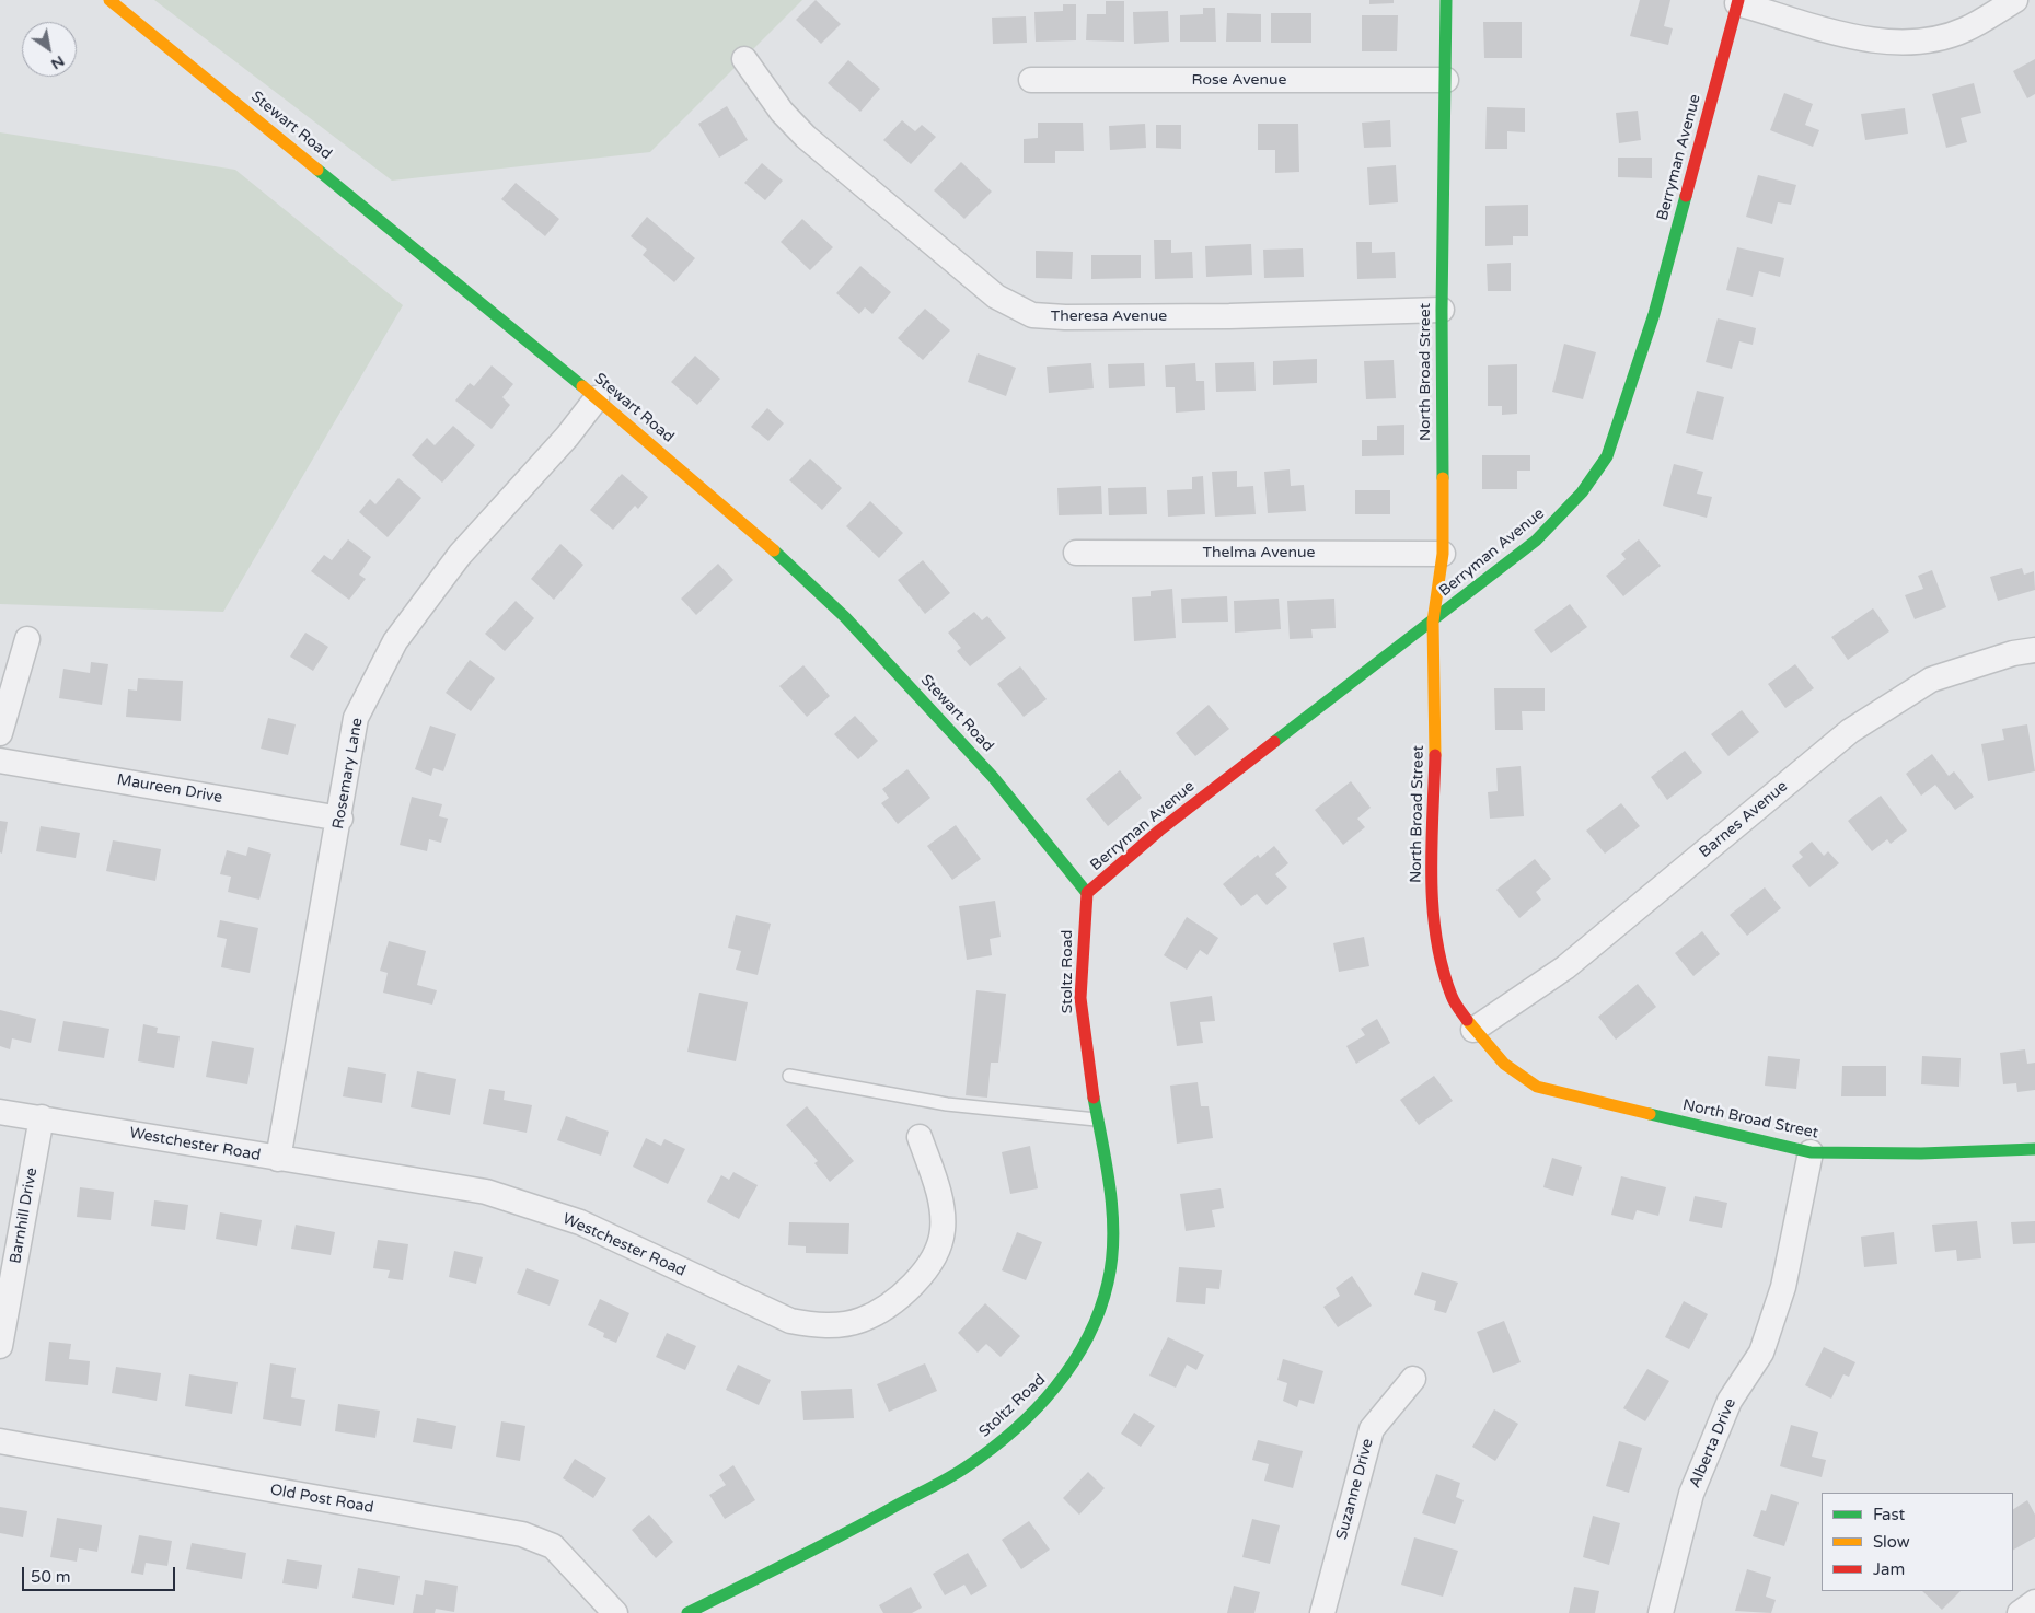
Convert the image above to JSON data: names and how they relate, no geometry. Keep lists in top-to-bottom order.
{
  "streets": {
    "street": [
      "Rose Avenue",
      "Stewart Road",
      "Berryman Avenue",
      "Theresa Avenue",
      "North Broad Street",
      "Thelma Avenue",
      "Rosemary Lane",
      "Maureen Drive",
      "Barnes Avenue",
      "Stoltz Road",
      "Westchester Road",
      "Barnhill Drive",
      "Alberta Drive",
      "Suzanne Drive",
      "Old Post Road"
    ]
  },
  "crossings": [
    ["Rose Avenue", "North Broad Street"],
    ["Stewart Road", "Berryman Avenue"],
    ["Stewart Road", "Rosemary Lane"],
    ["Stewart Road", "Stoltz Road"],
    ["Berryman Avenue", "North Broad Street"],
    ["Berryman Avenue", "Stoltz Road"],
    ["Theresa Avenue", "North Broad Street"],
    ["North Broad Street", "Thelma Avenue"],
    ["North Broad Street", "Barnes Avenue"],
    ["North Broad Street", "Alberta Drive"],
    ["Rosemary Lane", "Maureen Drive"],
    ["Rosemary Lane", "Westchester Road"],
    ["Westchester Road", "Barnhill Drive"]
  ],
  "legend": ["Fast", "Slow", "Jam"],
  "scale_bar": "50 m",
  "north": "bottom right"
}
